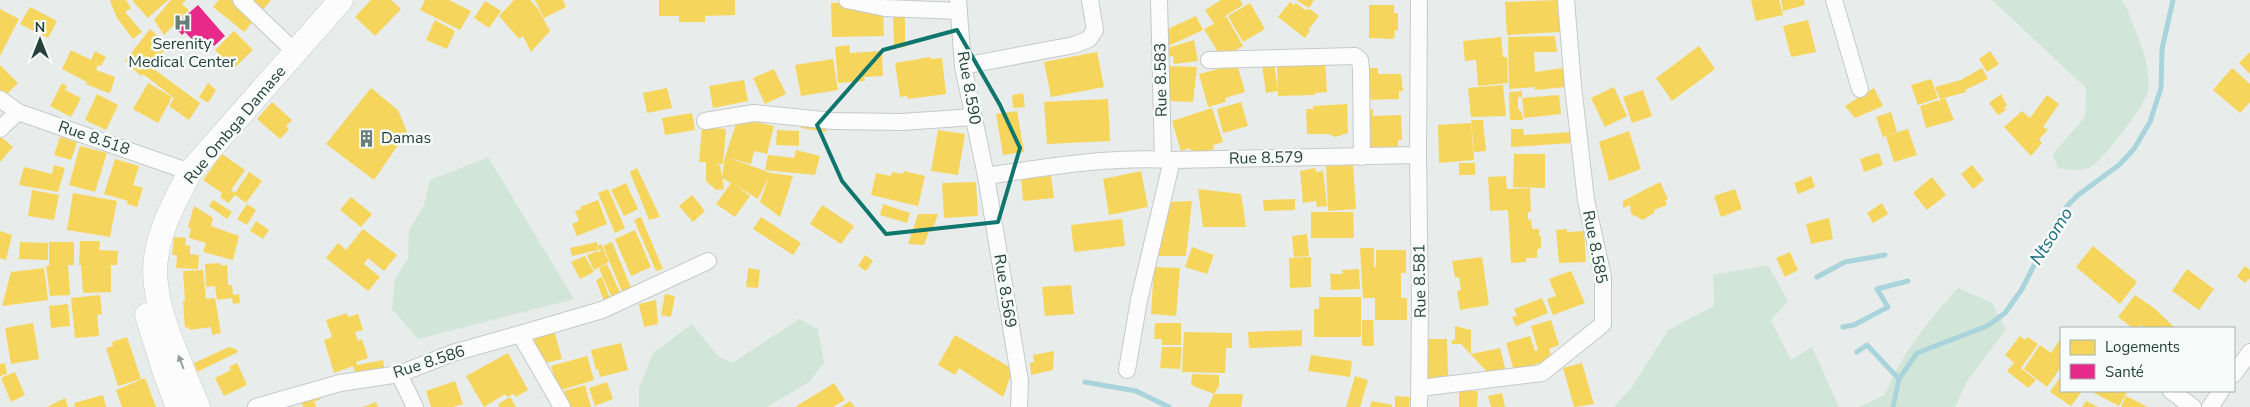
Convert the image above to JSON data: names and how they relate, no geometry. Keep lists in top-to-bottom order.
{
  "streets": {
    "main road": ["Rue Ombga Damase"],
    "street": [
      "Rue 8.583",
      "Rue 8.590",
      "Rue 8.518",
      "Rue 8.579",
      "Rue 8.585",
      "Rue 8.581",
      "Rue 8.569",
      "Rue 8.586"
    ]
  },
  "crossings": [
    ["Rue 8.583", "Rue 8.579"],
    ["Rue 8.590", "Rue 8.579"],
    ["Rue 8.590", "Rue 8.569"],
    ["Rue Ombga Damase", "Rue 8.518"],
    ["Rue 8.579", "Rue 8.581"],
    ["Rue 8.579", "Rue 8.569"],
    ["Rue 8.585", "Rue 8.581"]
  ],
  "water": ["Ntsomo"],
  "places": {
    "hospital": ["Serenity Medical Center"],
    "building": ["Damas"]
  },
  "legend": ["Logements", "Santé"],
  "north": "top"
}
